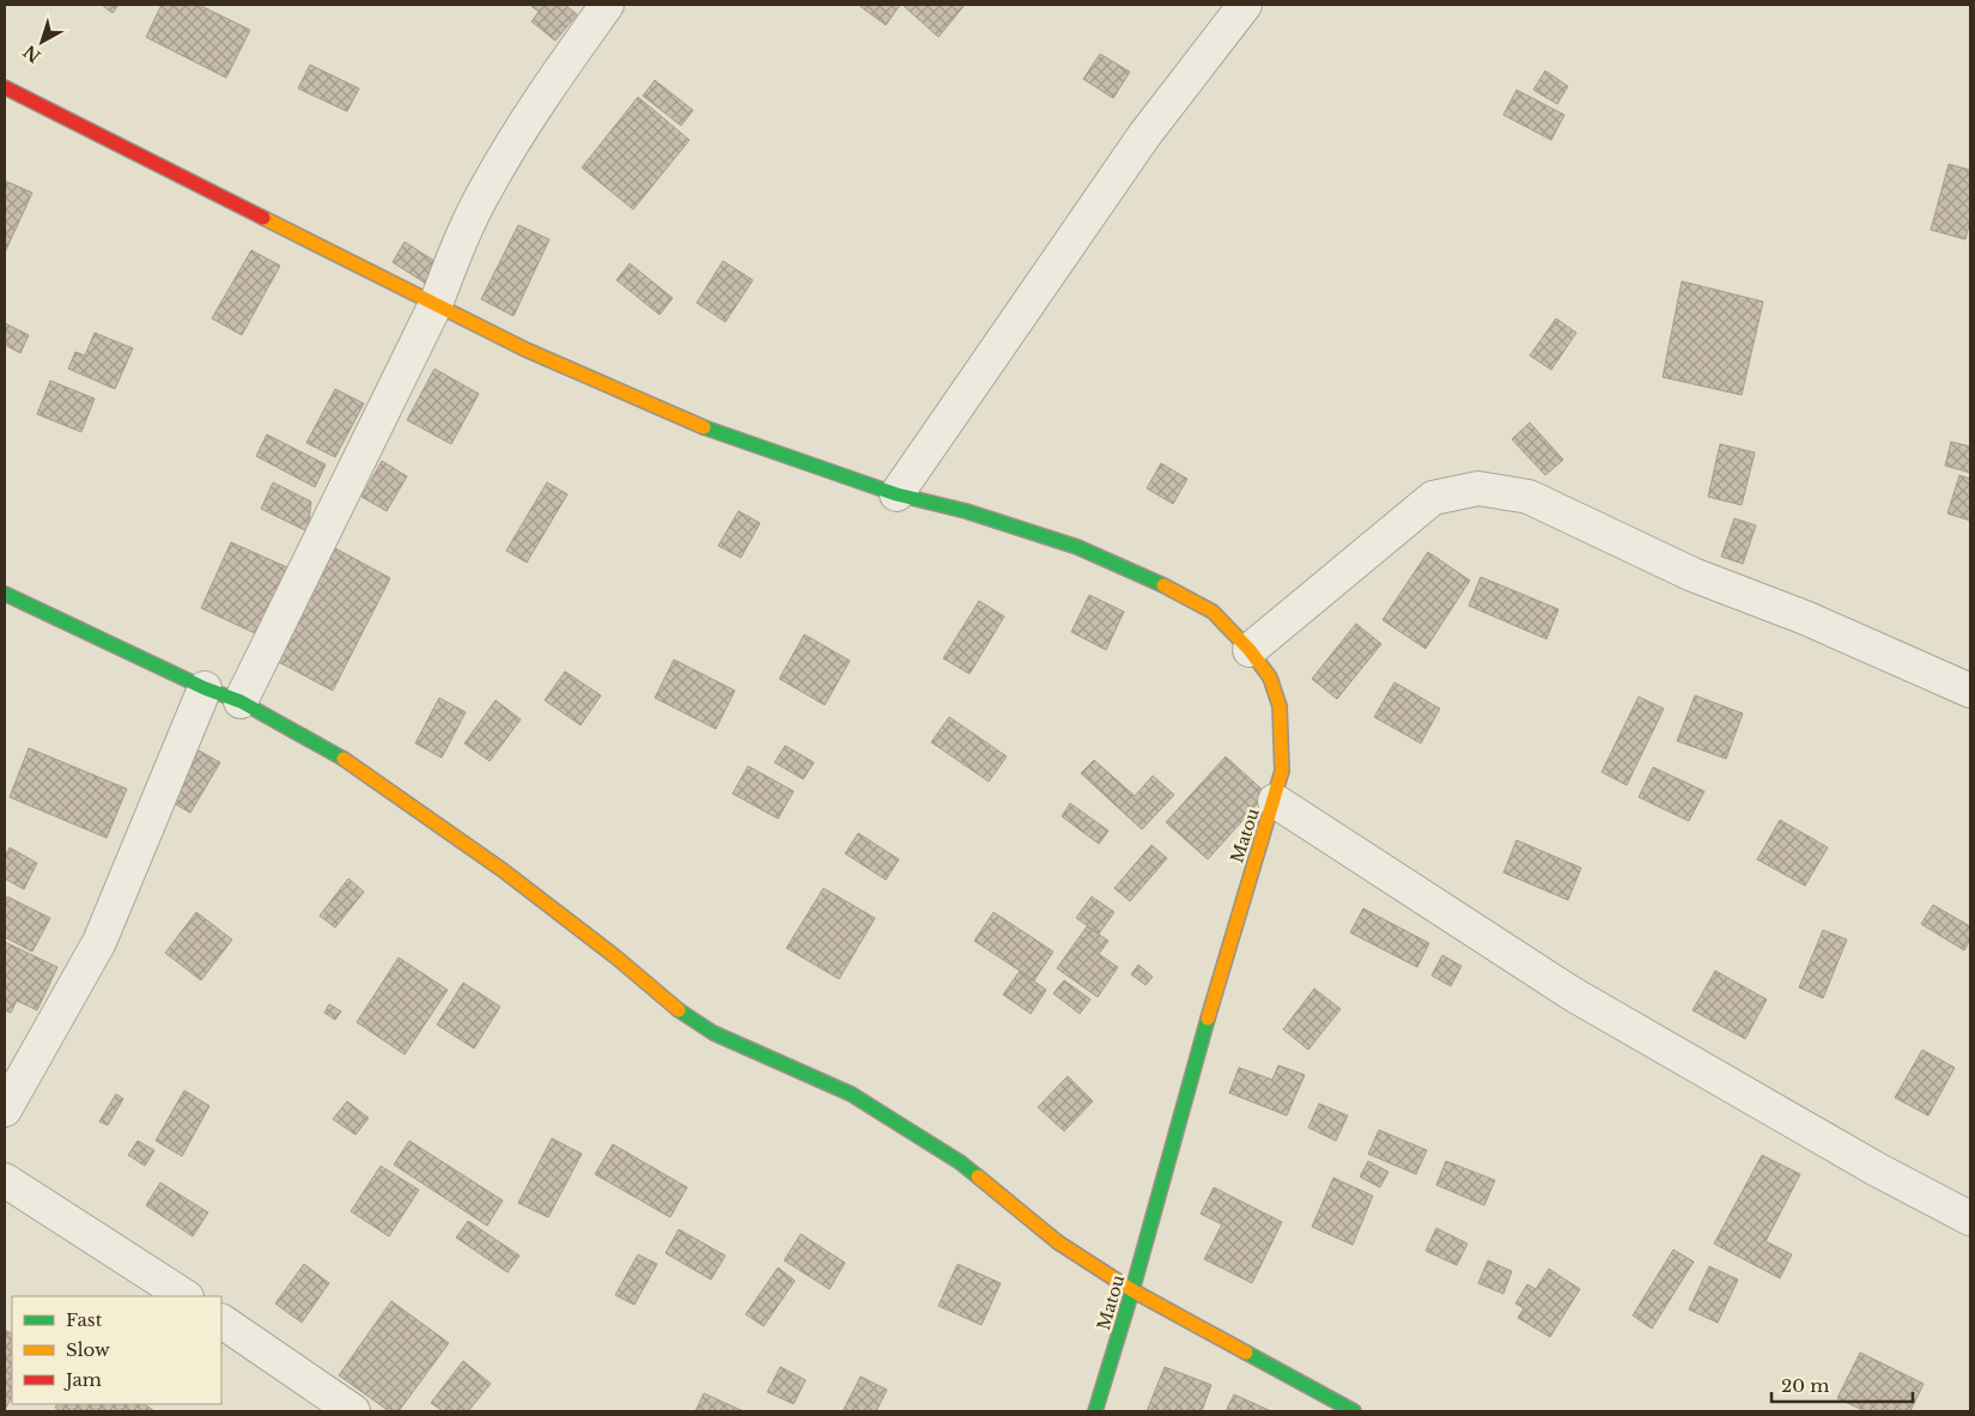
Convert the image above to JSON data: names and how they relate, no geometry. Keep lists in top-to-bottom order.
{
  "streets": {
    "street": ["Matou"]
  },
  "legend": ["Fast", "Slow", "Jam"],
  "scale_bar": "20 m",
  "north": "bottom left"
}
